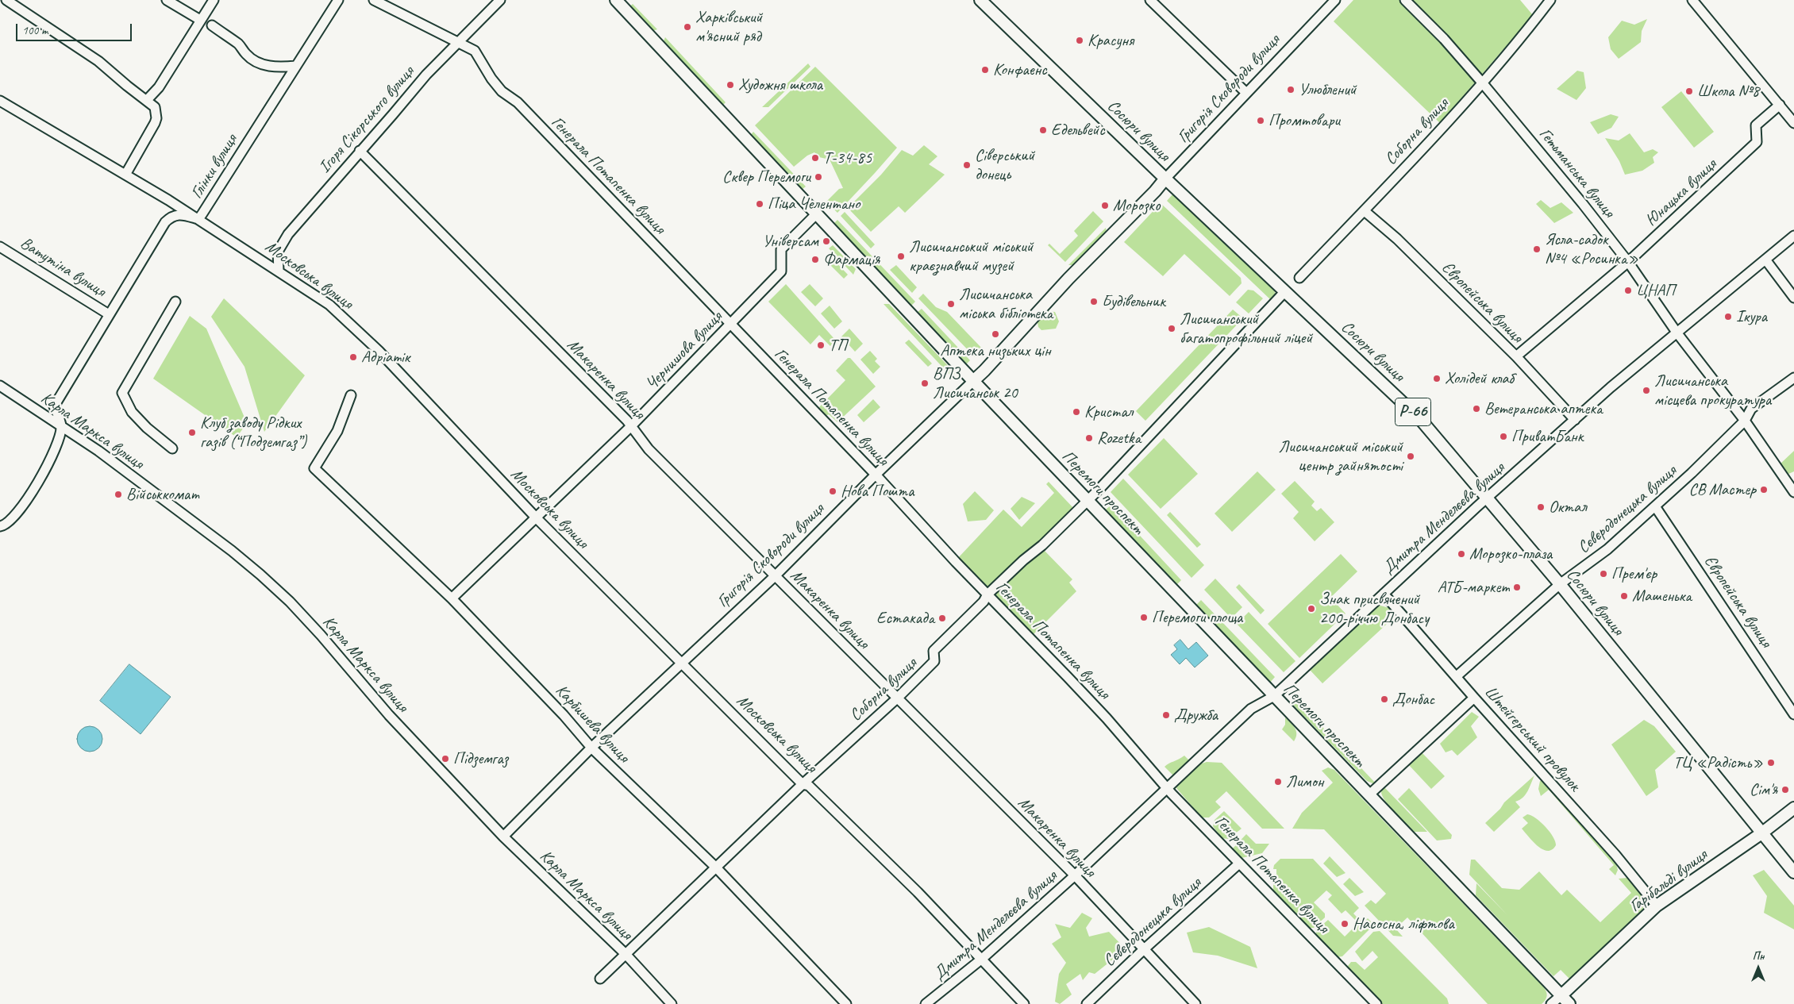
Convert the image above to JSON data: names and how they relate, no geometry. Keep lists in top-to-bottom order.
{
  "streets": {
    "main road": [
      "Григорія Сковороди вулиця",
      "Сосюри вулиця",
      "Р-66",
      "Перемоги проспект",
      "Гарібальді вулиця"
    ],
    "street": [
      "Ігоря Сікорського вулиця",
      "Соборна вулиця",
      "Глінки вулиця",
      "Гетьманська вулиця",
      "Генерала Потапенка вулиця",
      "Юнацька вулиця",
      "Ватутіна вулиця",
      "Московська вулиця",
      "Європейська вулиця",
      "Чернишова вулиця",
      "Макаренка вулиця",
      "Карла Маркса вулиця",
      "Сєвєродонецька вулиця",
      "Дмитра Менделєєва вулиця",
      "Карбишева вулиця",
      "Штейгерський провулок"
    ]
  },
  "crossings": [
    ["Григорія Сковороди вулиця", "Сосюри вулиця"],
    ["Григорія Сковороди вулиця", "Генерала Потапенка вулиця"],
    ["Григорія Сковороди вулиця", "Московська вулиця"],
    ["Григорія Сковороди вулиця", "Макаренка вулиця"],
    ["Григорія Сковороди вулиця", "Карла Маркса вулиця"],
    ["Григорія Сковороди вулиця", "Перемоги проспект"],
    ["Григорія Сковороди вулиця", "Карбишева вулиця"],
    ["Ігоря Сікорського вулиця", "Генерала Потапенка вулиця"],
    ["Ігоря Сікорського вулиця", "Московська вулиця"],
    ["Ігоря Сікорського вулиця", "Макаренка вулиця"],
    ["Сосюри вулиця", "Соборна вулиця"],
    ["Сосюри вулиця", "Сєвєродонецька вулиця"],
    ["Сосюри вулиця", "Дмитра Менделєєва вулиця"],
    ["Сосюри вулиця", "Гарібальді вулиця"],
    ["Соборна вулиця", "Гетьманська вулиця"],
    ["Соборна вулиця", "Генерала Потапенка вулиця"],
    ["Соборна вулиця", "Московська вулиця"],
    ["Соборна вулиця", "Європейська вулиця"],
    ["Соборна вулиця", "Макаренка вулиця"],
    ["Соборна вулиця", "Карла Маркса вулиця"],
    ["Соборна вулиця", "Перемоги проспект"],
    ["Соборна вулиця", "Карбишева вулиця"],
    ["Глінки вулиця", "Ватутіна вулиця"],
    ["Глінки вулиця", "Московська вулиця"],
    ["Глінки вулиця", "Карла Маркса вулиця"],
    ["Гетьманська вулиця", "Юнацька вулиця"],
    ["Гетьманська вулиця", "Сєвєродонецька вулиця"],
    ["Гетьманська вулиця", "Дмитра Менделєєва вулиця"],
    ["Генерала Потапенка вулиця", "Чернишова вулиця"],
    ["Генерала Потапенка вулиця", "Сєвєродонецька вулиця"],
    ["Генерала Потапенка вулиця", "Дмитра Менделєєва вулиця"],
    ["Юнацька вулиця", "Європейська вулиця"],
    ["Московська вулиця", "Чернишова вулиця"],
    ["Московська вулиця", "Дмитра Менделєєва вулиця"],
    ["Європейська вулиця", "Сєвєродонецька вулиця"],
    ["Європейська вулиця", "Дмитра Менделєєва вулиця"],
    ["Чернишова вулиця", "Макаренка вулиця"],
    ["Чернишова вулиця", "Перемоги проспект"],
    ["Чернишова вулиця", "Карбишева вулиця"],
    ["Макаренка вулиця", "Сєвєродонецька вулиця"],
    ["Макаренка вулиця", "Дмитра Менделєєва вулиця"],
    ["Перемоги проспект", "Дмитра Менделєєва вулиця"],
    ["Перемоги проспект", "Гарібальді вулиця"],
    ["Сєвєродонецька вулиця", "Штейгерський провулок"],
    ["Дмитра Менделєєва вулиця", "Штейгерський провулок"],
    ["Штейгерський провулок", "Гарібальді вулиця"]
  ],
  "places": [
    "Харківський м'ясний ряд",
    "Красуня",
    "Конфаенс",
    "Художня школа",
    "Улюблений",
    "Школа №8",
    "Промтовари",
    "Едельвейс",
    "Т-34-85",
    "Сіверський донець",
    "Сквер Перемоги",
    "Піца Челентано",
    "Морозко",
    "Універсам",
    "Ясла-садок №4 «Росинка»",
    "Лисичанський міський краєзнавчий музей",
    "Фармація",
    "ЦНАП",
    "Будівельник",
    "Лисичанська мiська бiблiотека",
    "Ікура",
    "Лисичанський багатопрофільний ліцей",
    "Аптека низьких цін",
    "ТП",
    "Адріатік",
    "Холідей клаб",
    "ВПЗ Лисичанськ 20",
    "Лисичанська місцева прокуратура",
    "Ветеранська аптека",
    "Кристал",
    "Клуб заводу Рідких газів (“Подземгаз”)",
    "ПриватБанк",
    "Rozetka",
    "Лисичанський міський центр зайнятості",
    "СВ Мастер",
    "Нова Пошта",
    "Військкомат",
    "Октал",
    "Морозко-плаза",
    "Прем'єр",
    "АТБ-маркет",
    "Машенька",
    "Знак присвячений 200-річчю Донбасу",
    "Перемоги площа",
    "Естакада",
    "Донбас",
    "Дружба",
    "Підземгаз",
    "ТЦ «Радість»",
    "Лимон",
    "Сім'я",
    "Насосна, ліфтова"
  ],
  "scale_bar": "100 m",
  "north": "top"
}
